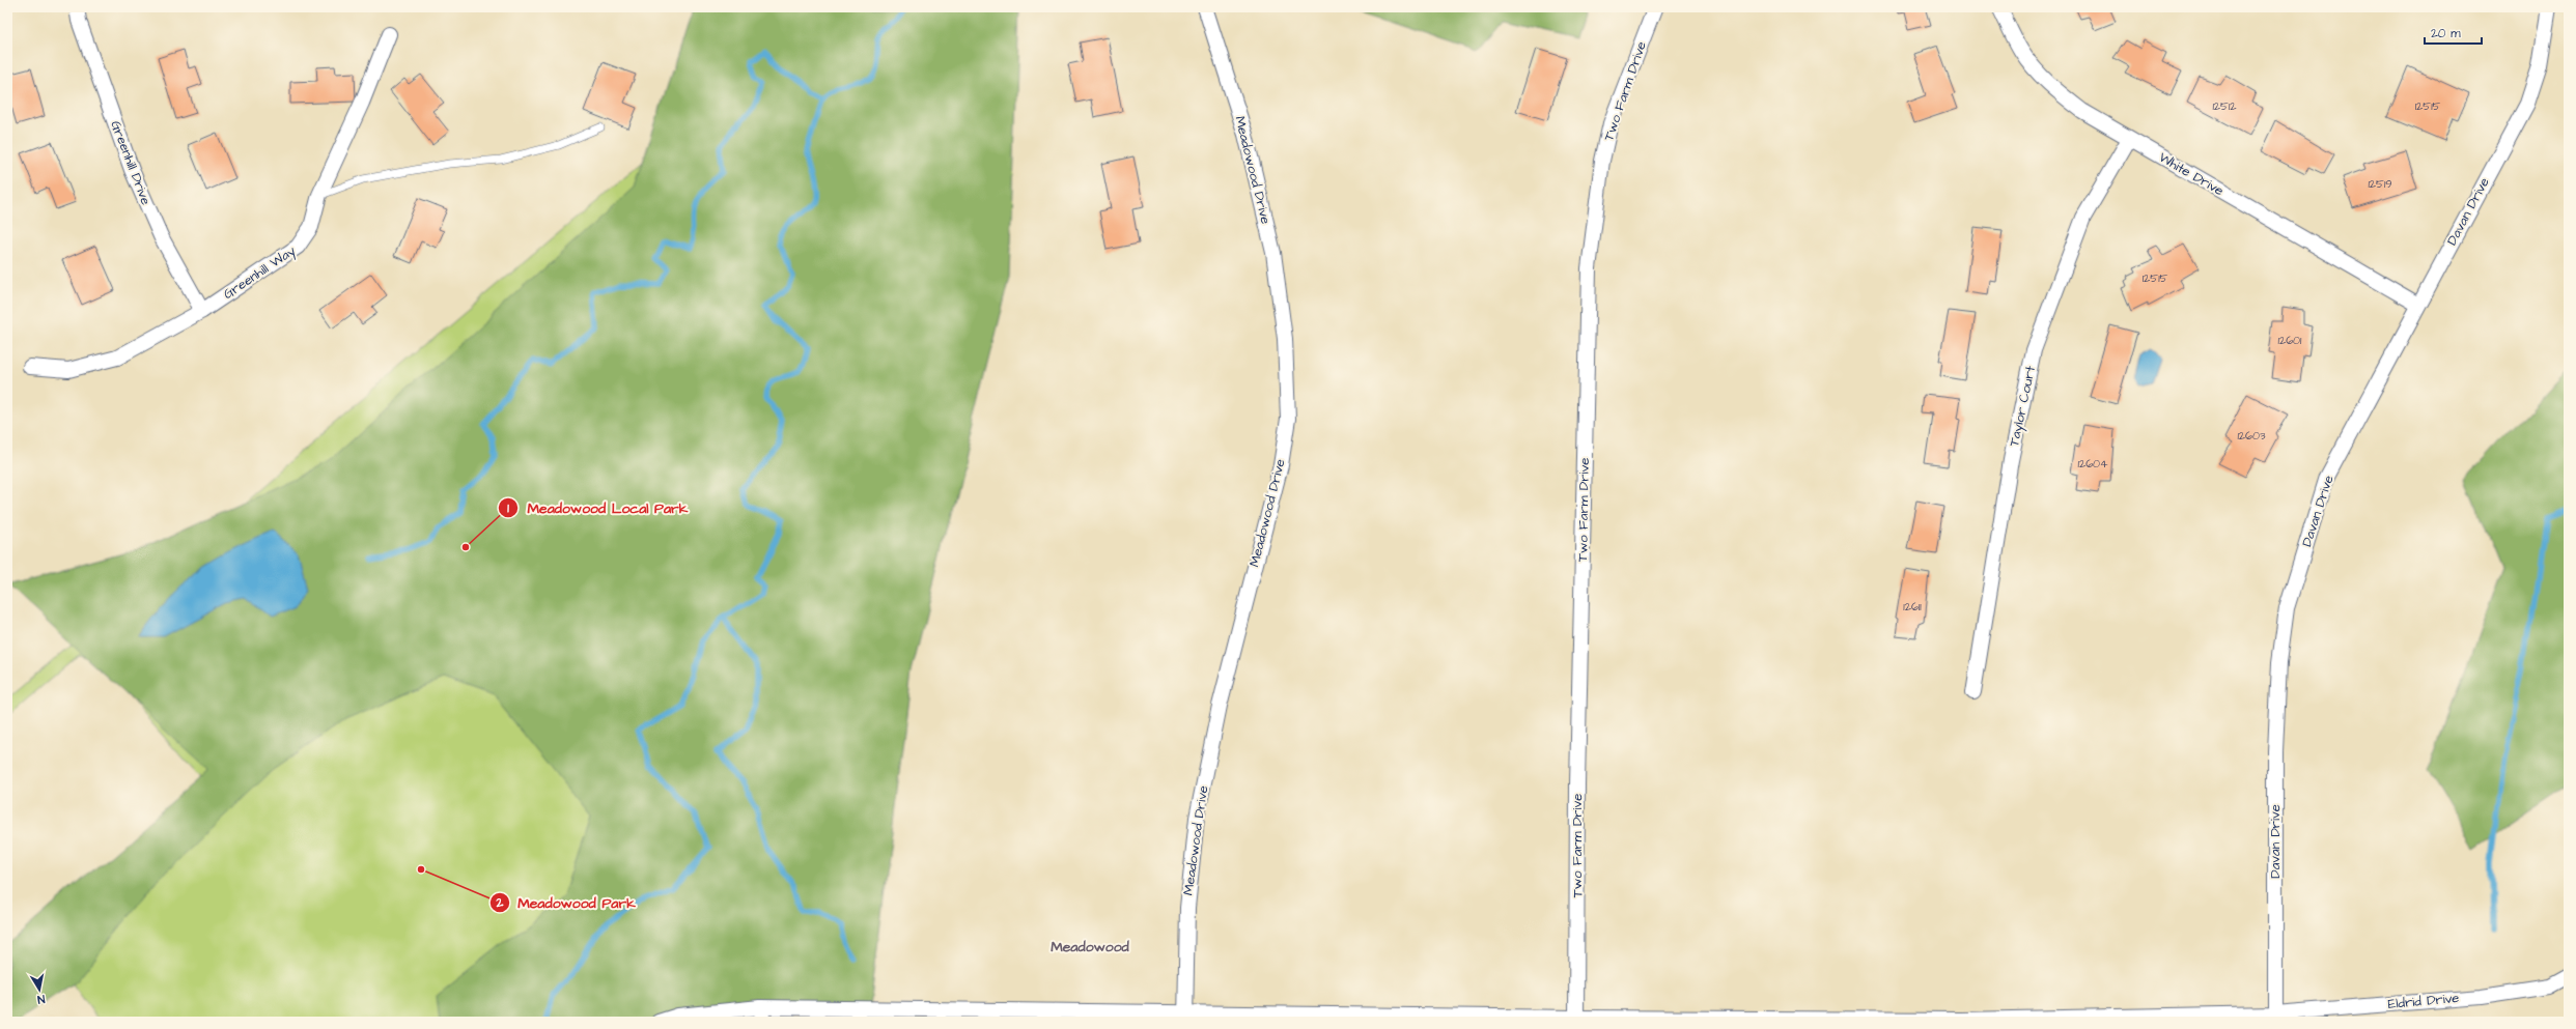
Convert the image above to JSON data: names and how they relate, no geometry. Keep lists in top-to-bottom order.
{
  "streets": {
    "street": [
      "Two Farm Drive",
      "Greenhill Drive",
      "Meadowood Drive",
      "White Drive",
      "Davan Drive",
      "Greenhill Way",
      "Taylor Court",
      "Eldrid Drive"
    ]
  },
  "crossings": [
    ["Two Farm Drive", "Eldrid Drive"],
    ["Greenhill Drive", "Greenhill Way"],
    ["Meadowood Drive", "Eldrid Drive"],
    ["White Drive", "Davan Drive"],
    ["White Drive", "Taylor Court"],
    ["Davan Drive", "Eldrid Drive"]
  ],
  "districts": ["Meadowood"],
  "places": ["Meadowood Local Park", "Meadowood Park"],
  "house_numbers": [
    "12512",
    "12515",
    "12519",
    "12515",
    "12601",
    "12603",
    "12604",
    "12611"
  ],
  "scale_bar": "20 m",
  "north": "bottom"
}
